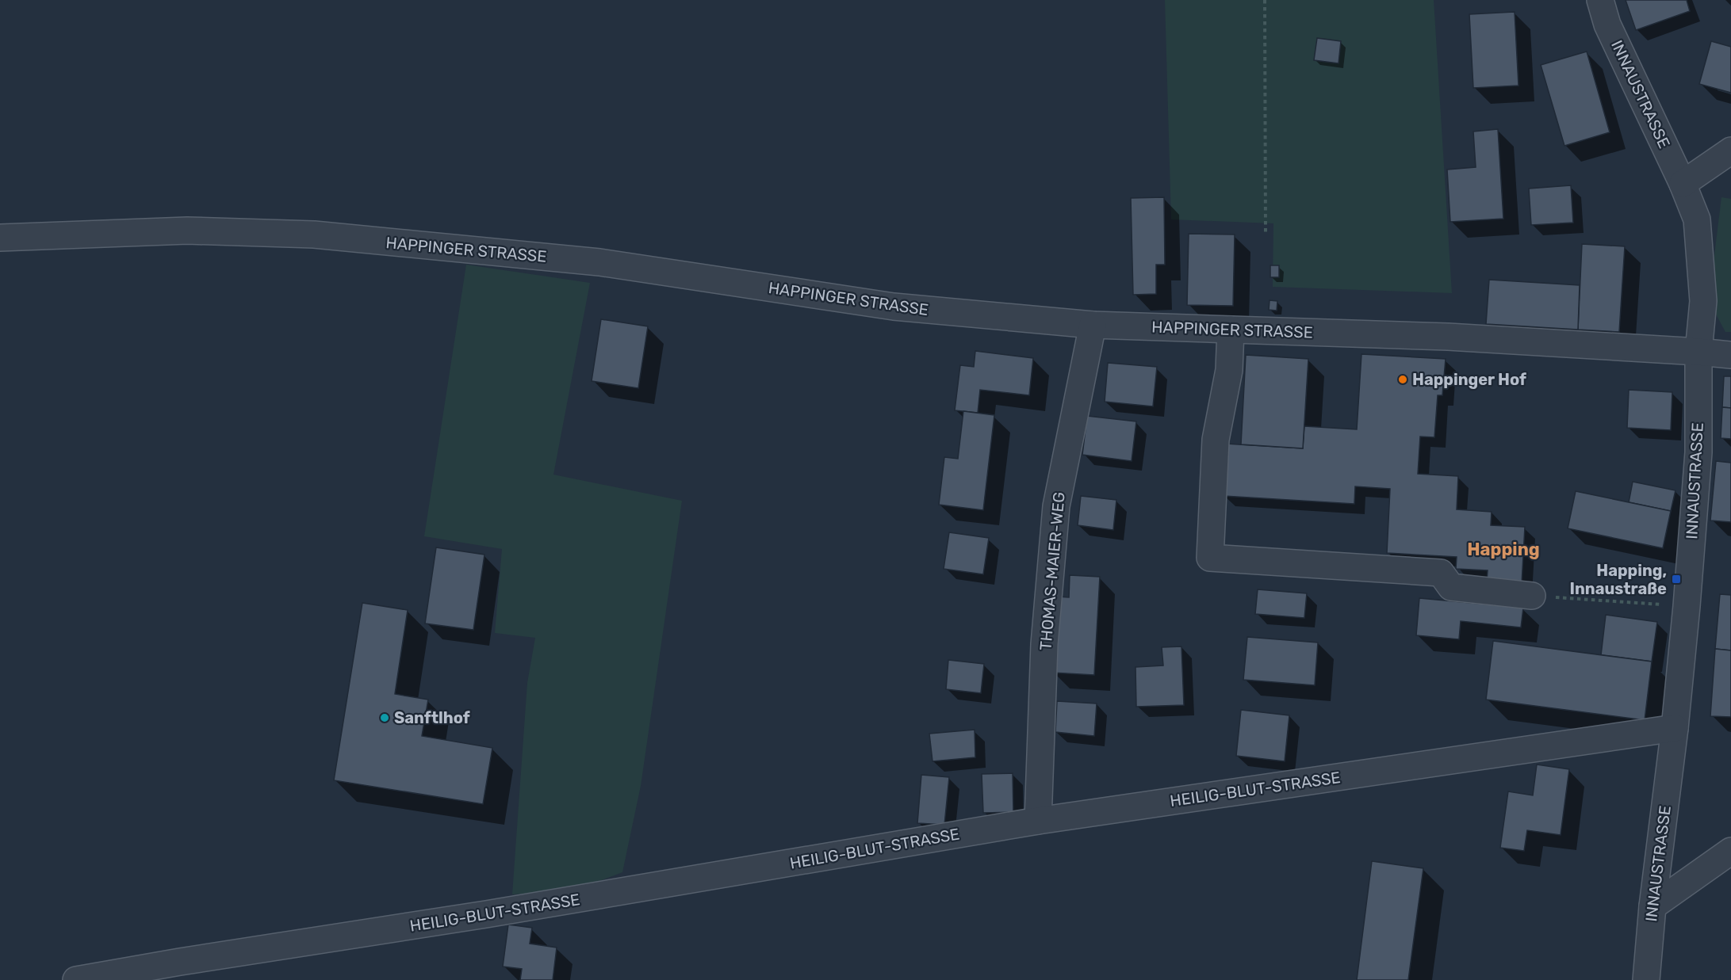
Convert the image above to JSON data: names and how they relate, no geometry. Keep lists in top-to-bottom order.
{
  "streets": {
    "street": [
      "INNAUSTRASSE",
      "HAPPINGER STRASSE",
      "THOMAS-MAIER-WEG",
      "HEILIG-BLUT-STRASSE"
    ]
  },
  "crossings": [
    ["INNAUSTRASSE", "HAPPINGER STRASSE"],
    ["INNAUSTRASSE", "HEILIG-BLUT-STRASSE"],
    ["HAPPINGER STRASSE", "THOMAS-MAIER-WEG"],
    ["THOMAS-MAIER-WEG", "HEILIG-BLUT-STRASSE"]
  ],
  "districts": ["Happing"],
  "places": {
    "other": ["Happinger Hof", "Sanftlhof"],
    "transit": ["Happing, Innaustraße"]
  }
}
